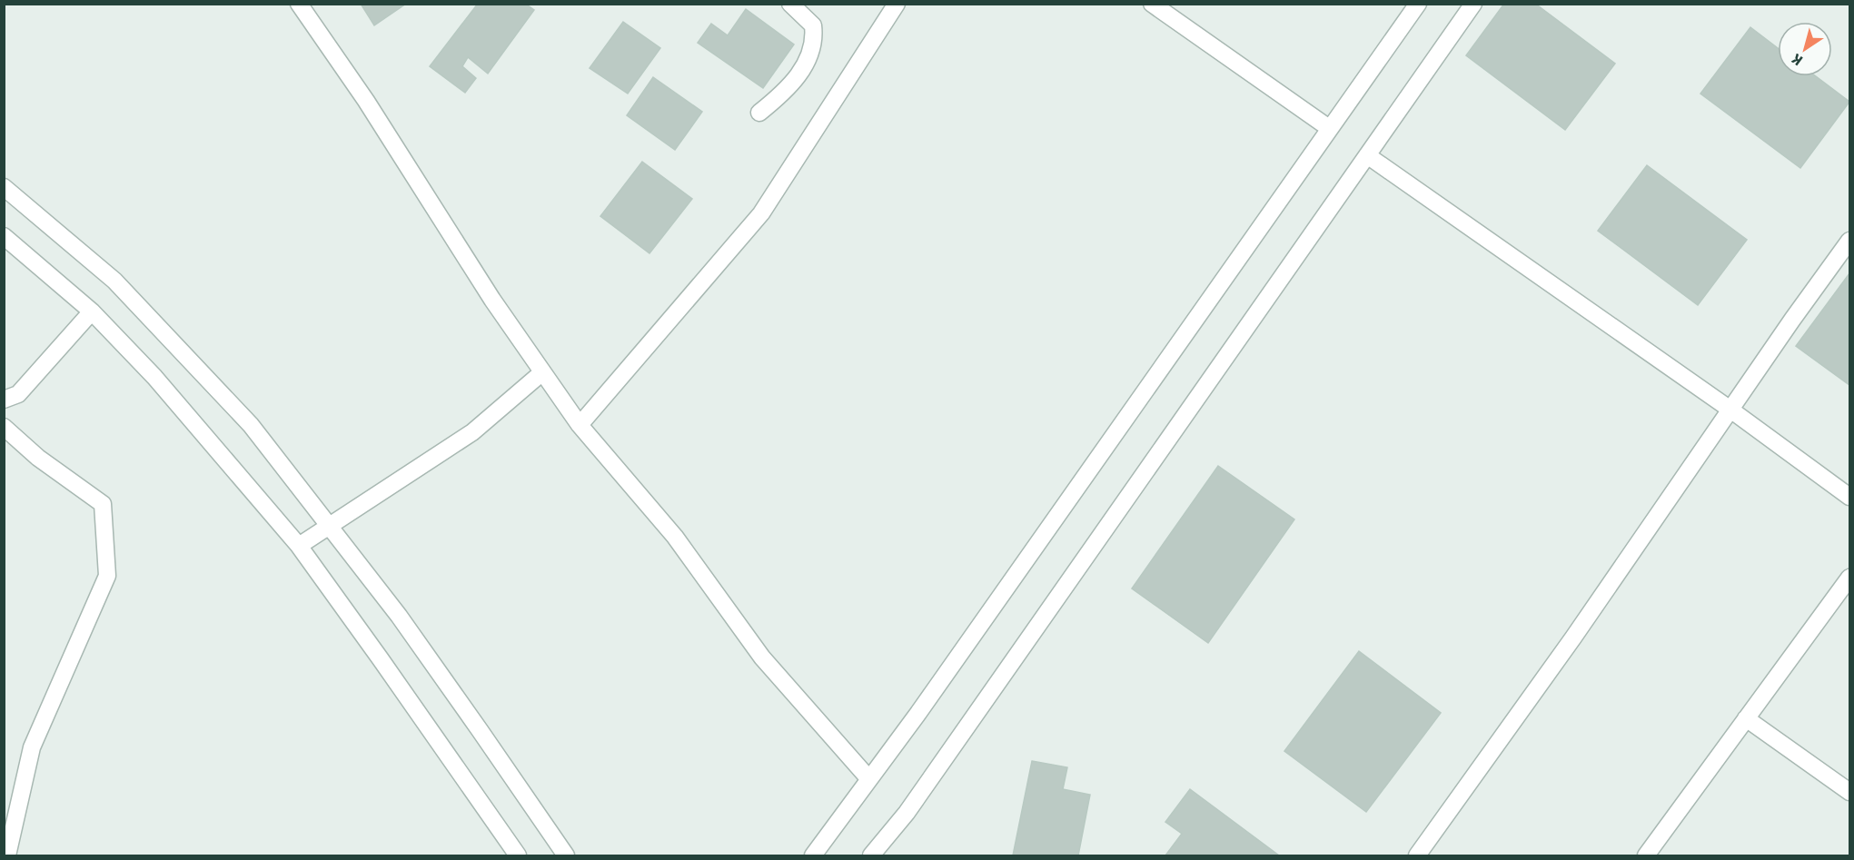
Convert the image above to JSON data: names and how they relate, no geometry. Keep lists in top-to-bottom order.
{
  "north": "bottom left"
}
